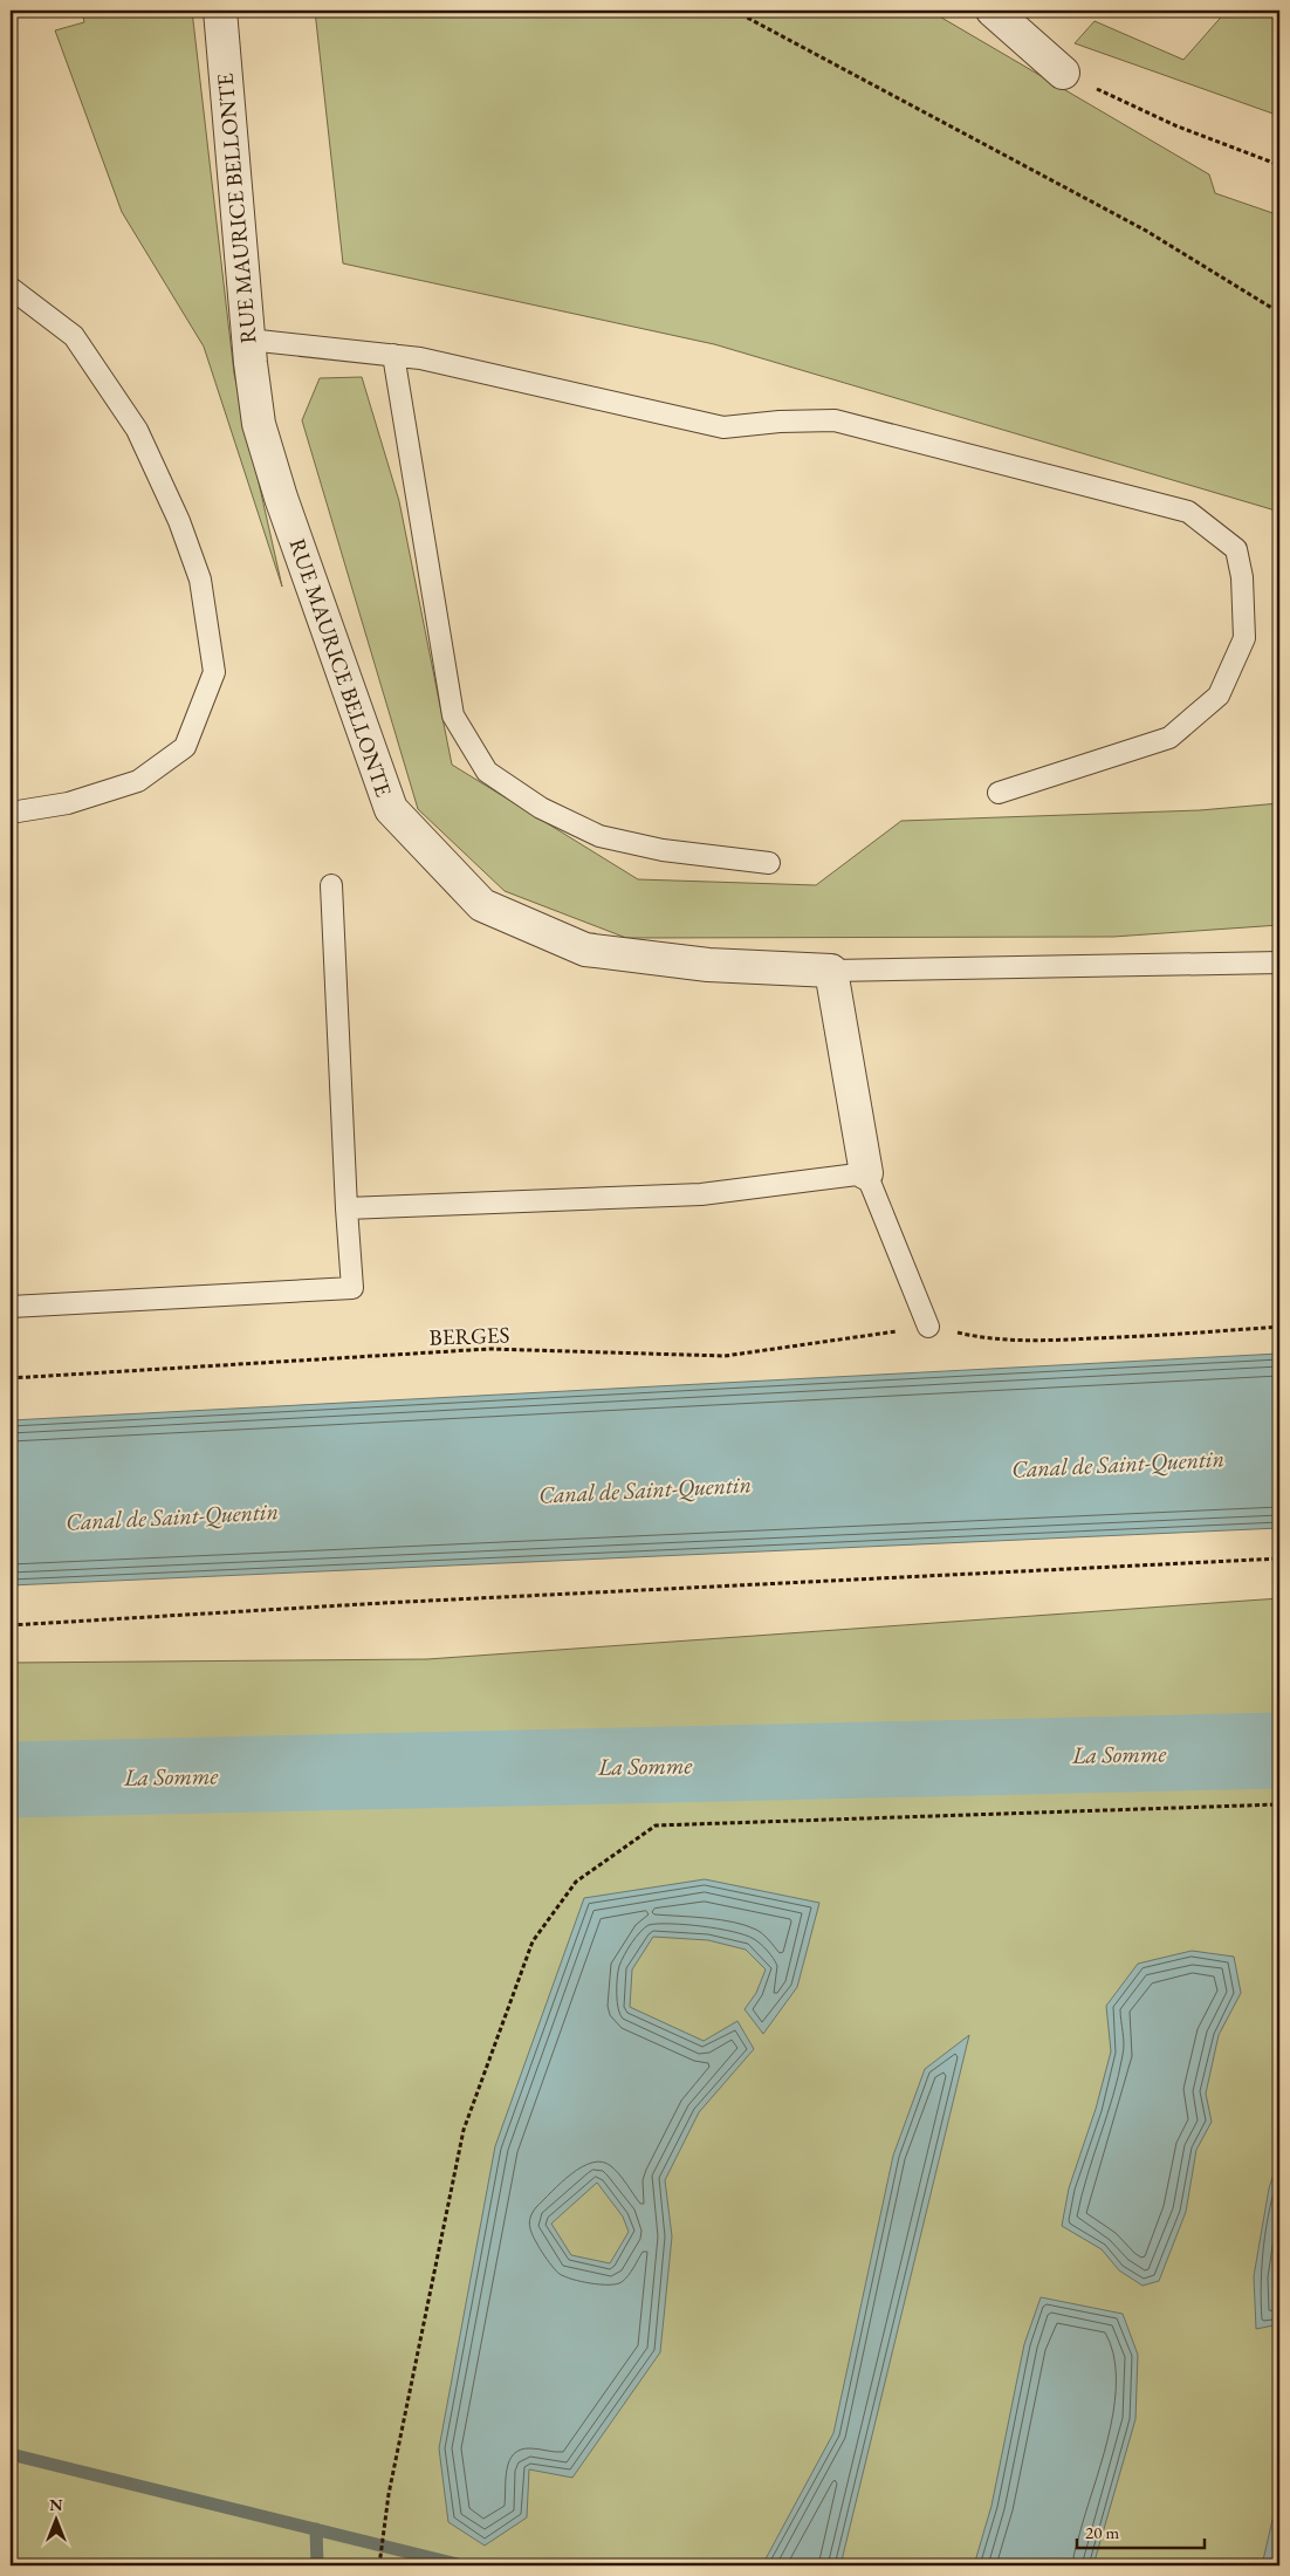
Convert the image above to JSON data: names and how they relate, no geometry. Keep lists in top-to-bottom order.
{
  "streets": {
    "street": ["RUE MAURICE BELLONTE"],
    "path": ["BERGES"]
  },
  "water": ["Canal de Saint-Quentin", "La Somme"],
  "scale_bar": "20 m",
  "north": "top"
}
